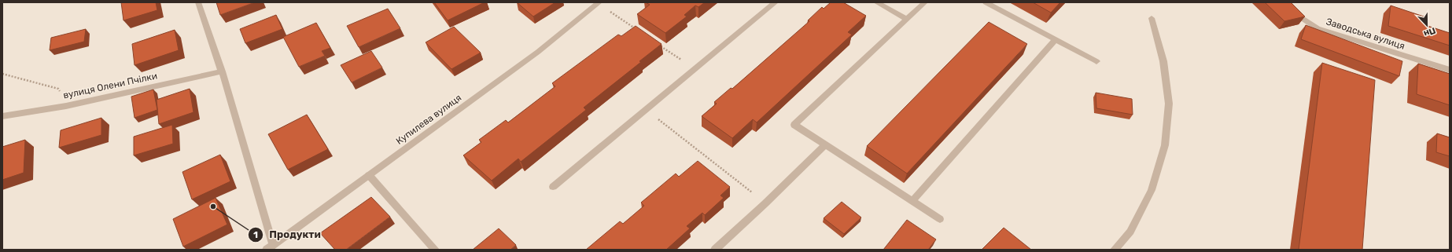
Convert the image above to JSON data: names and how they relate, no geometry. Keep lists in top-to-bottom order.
{
  "streets": {
    "street": ["Заводська вулиця", "вулиця Олени Пчілки", "Купилева вулиця"]
  },
  "places": ["Продукти"],
  "north": "bottom"
}
